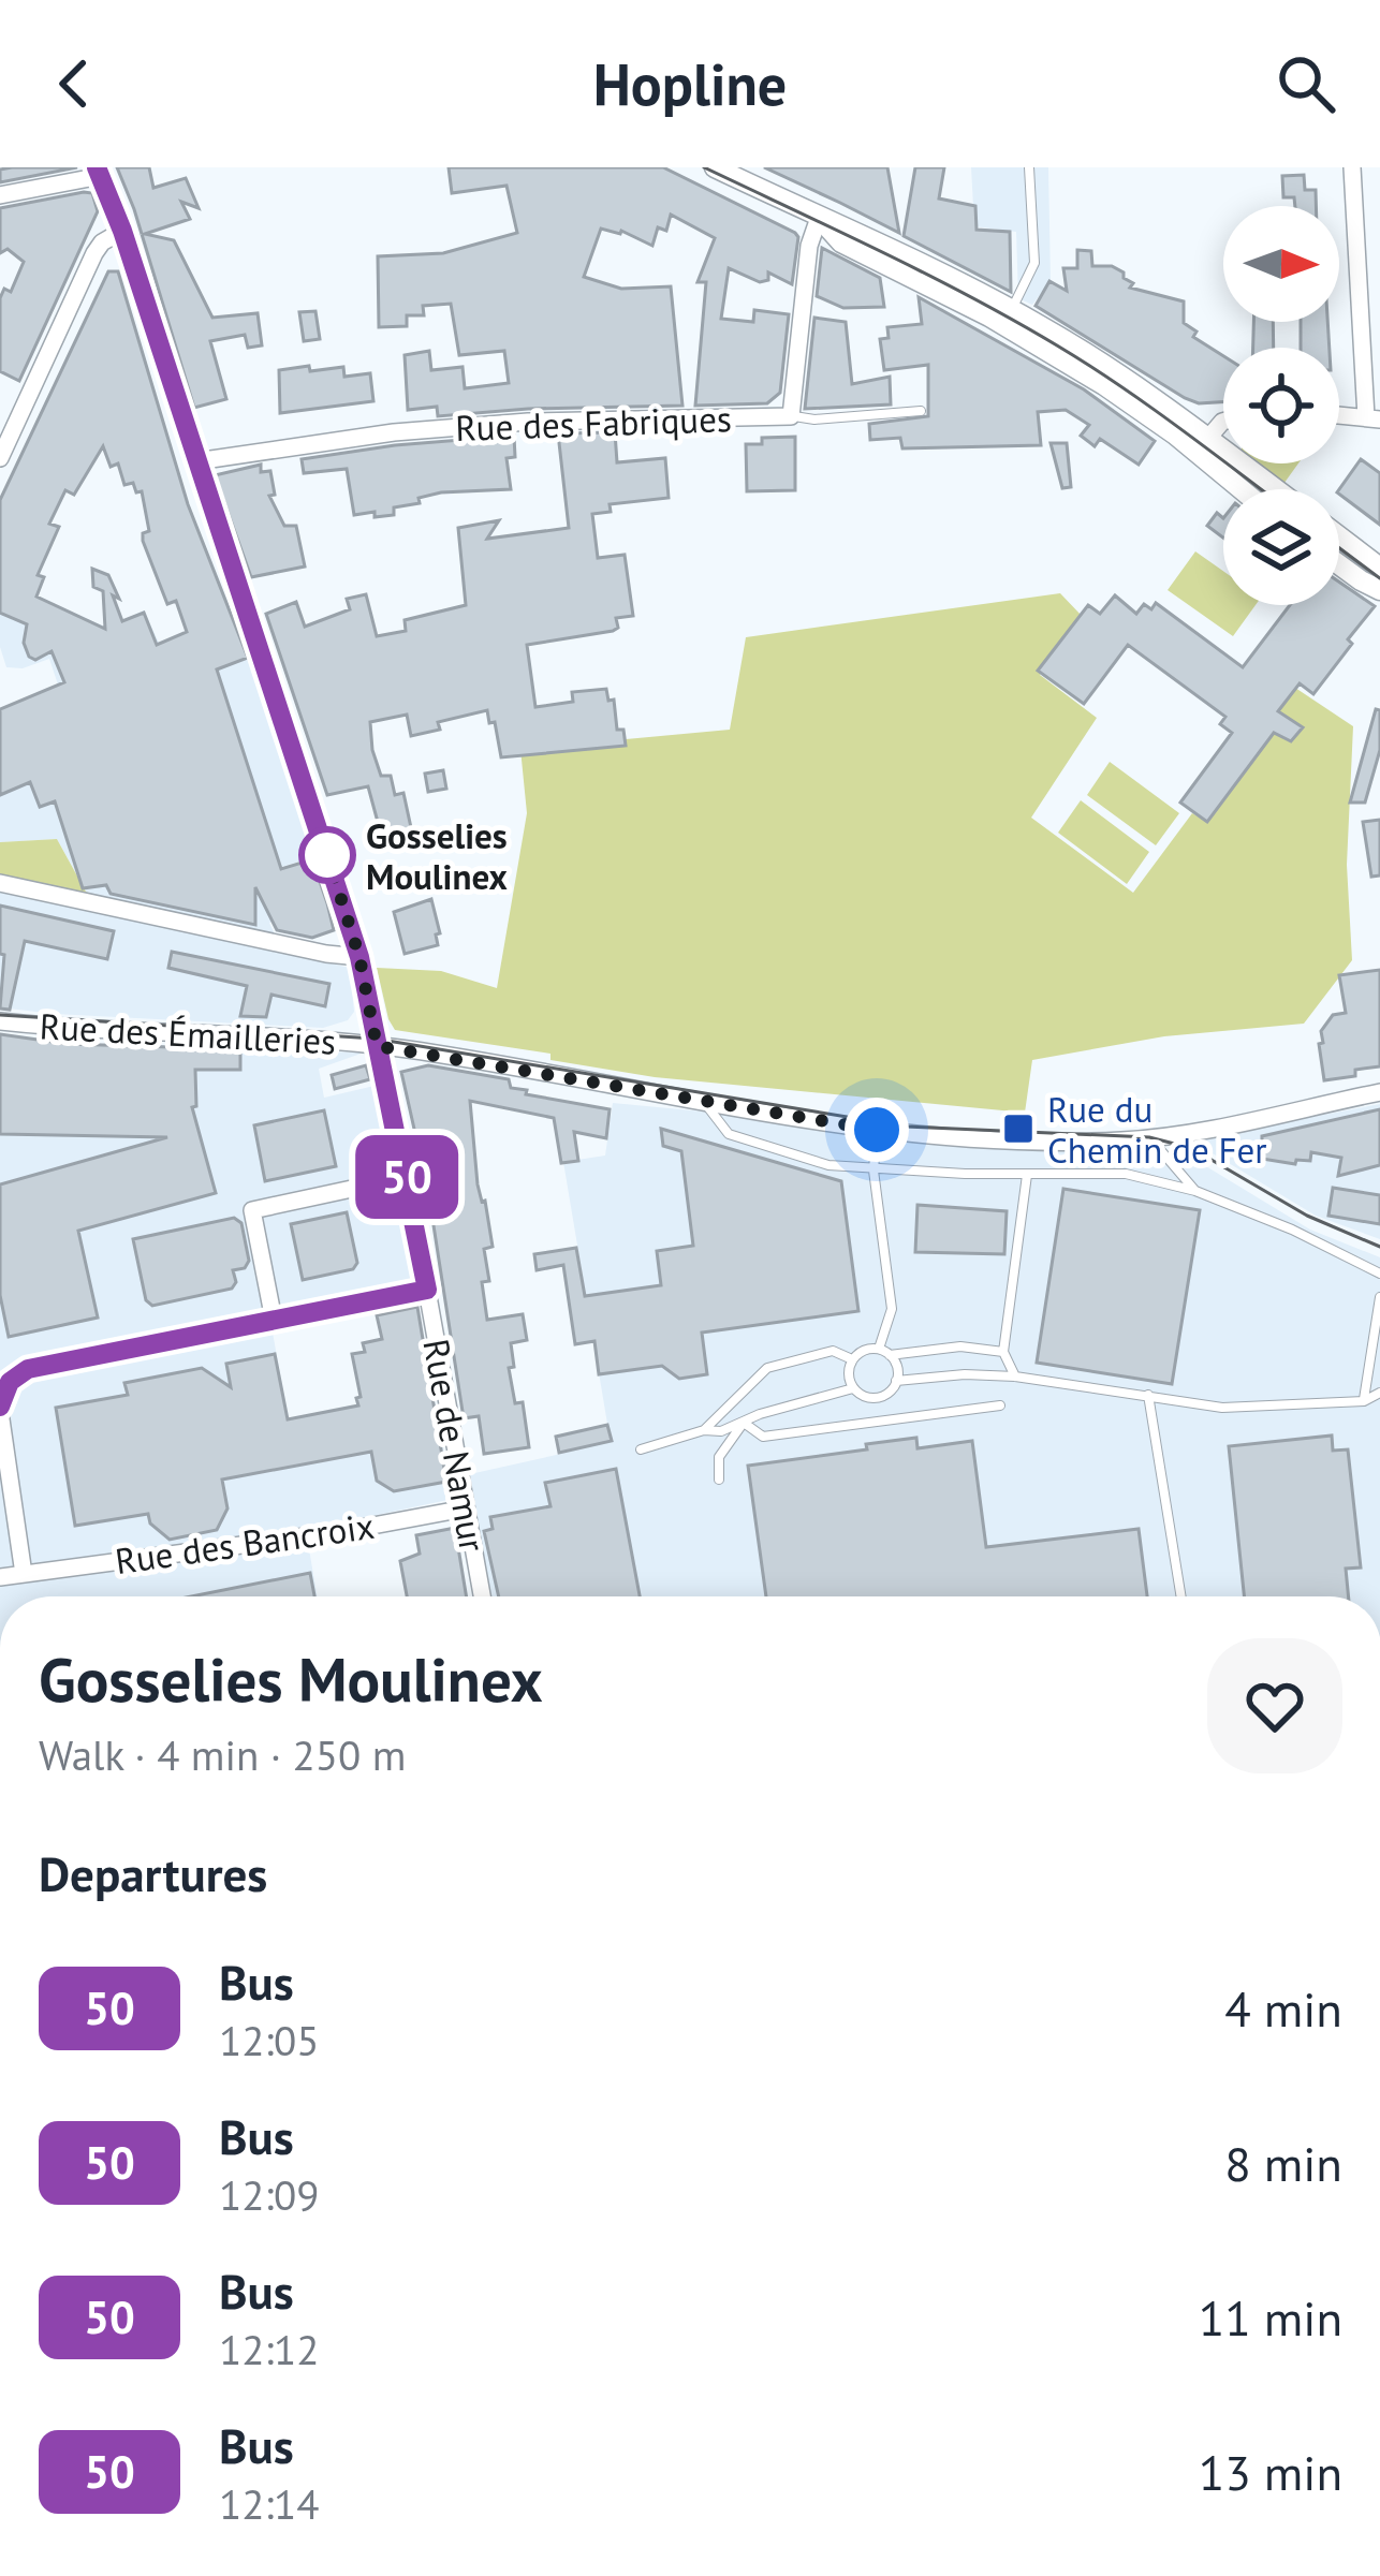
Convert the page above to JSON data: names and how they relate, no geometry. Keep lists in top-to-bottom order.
{
  "streets": {
    "street": [
      "Rue des Fabriques",
      "Rue des Émailleries",
      "Rue de Namur",
      "Rue des Bancroix"
    ]
  },
  "crossings": [
    ["Rue des Fabriques", "Rue de Namur"],
    ["Rue des Émailleries", "Rue de Namur"],
    ["Rue de Namur", "Rue des Bancroix"]
  ],
  "places": {
    "other": ["Gosselies Moulinex"],
    "transit": ["Rue du Chemin de Fer"]
  },
  "lines": ["bus line 50"],
  "north": "right",
  "page": {
    "header": "Hopline",
    "on_map": "50",
    "heading": [
      ["Gosselies Moulinex", "Walk · 4 min · 250 m"],
      "Departures"
    ],
    "list": [
      {
        "mark": "50",
        "name": "Bus",
        "note": "12:05",
        "value": "4 min"
      },
      {
        "mark": "50",
        "name": "Bus",
        "note": "12:09",
        "value": "8 min"
      },
      {
        "mark": "50",
        "name": "Bus",
        "note": "12:12",
        "value": "11 min"
      },
      {
        "mark": "50",
        "name": "Bus",
        "note": "12:14",
        "value": "13 min"
      }
    ]
  }
}
